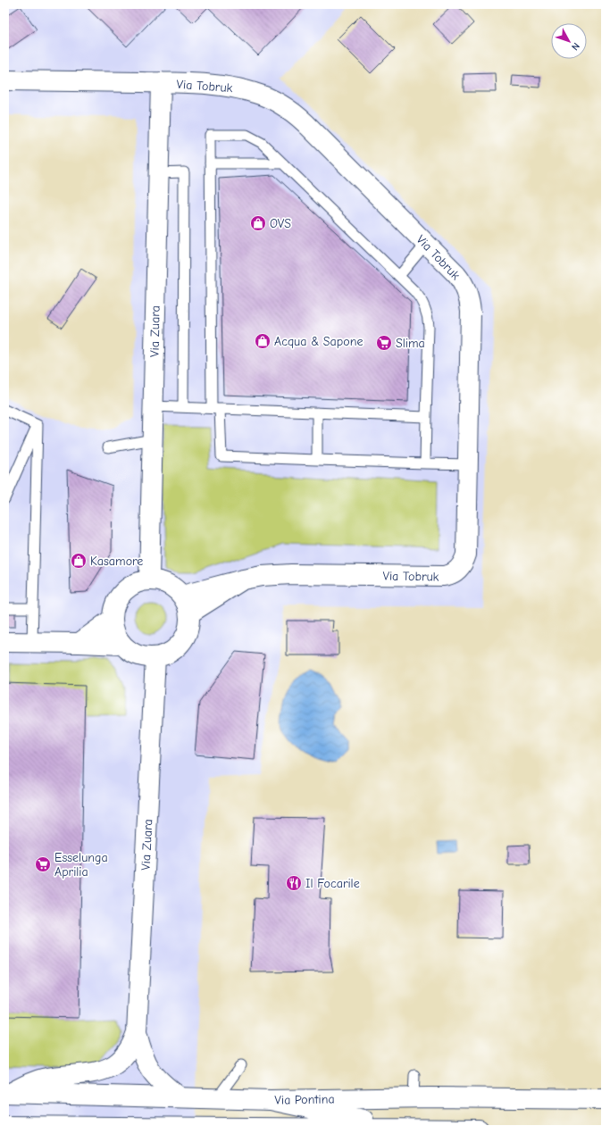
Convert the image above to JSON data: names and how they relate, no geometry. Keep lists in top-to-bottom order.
{
  "streets": {
    "main road": ["Via Tobruk", "Via Zuara", "Via Pontina"]
  },
  "crossings": [
    ["Via Tobruk", "Via Zuara"],
    ["Via Zuara", "Via Pontina"]
  ],
  "places": {
    "shop": ["OVS", "Acqua & Sapone", "Kasamore"],
    "supermarket": ["Slima", "Esselunga Aprilia"],
    "restaurant": ["Il Focarile"]
  },
  "north": "bottom right"
}
